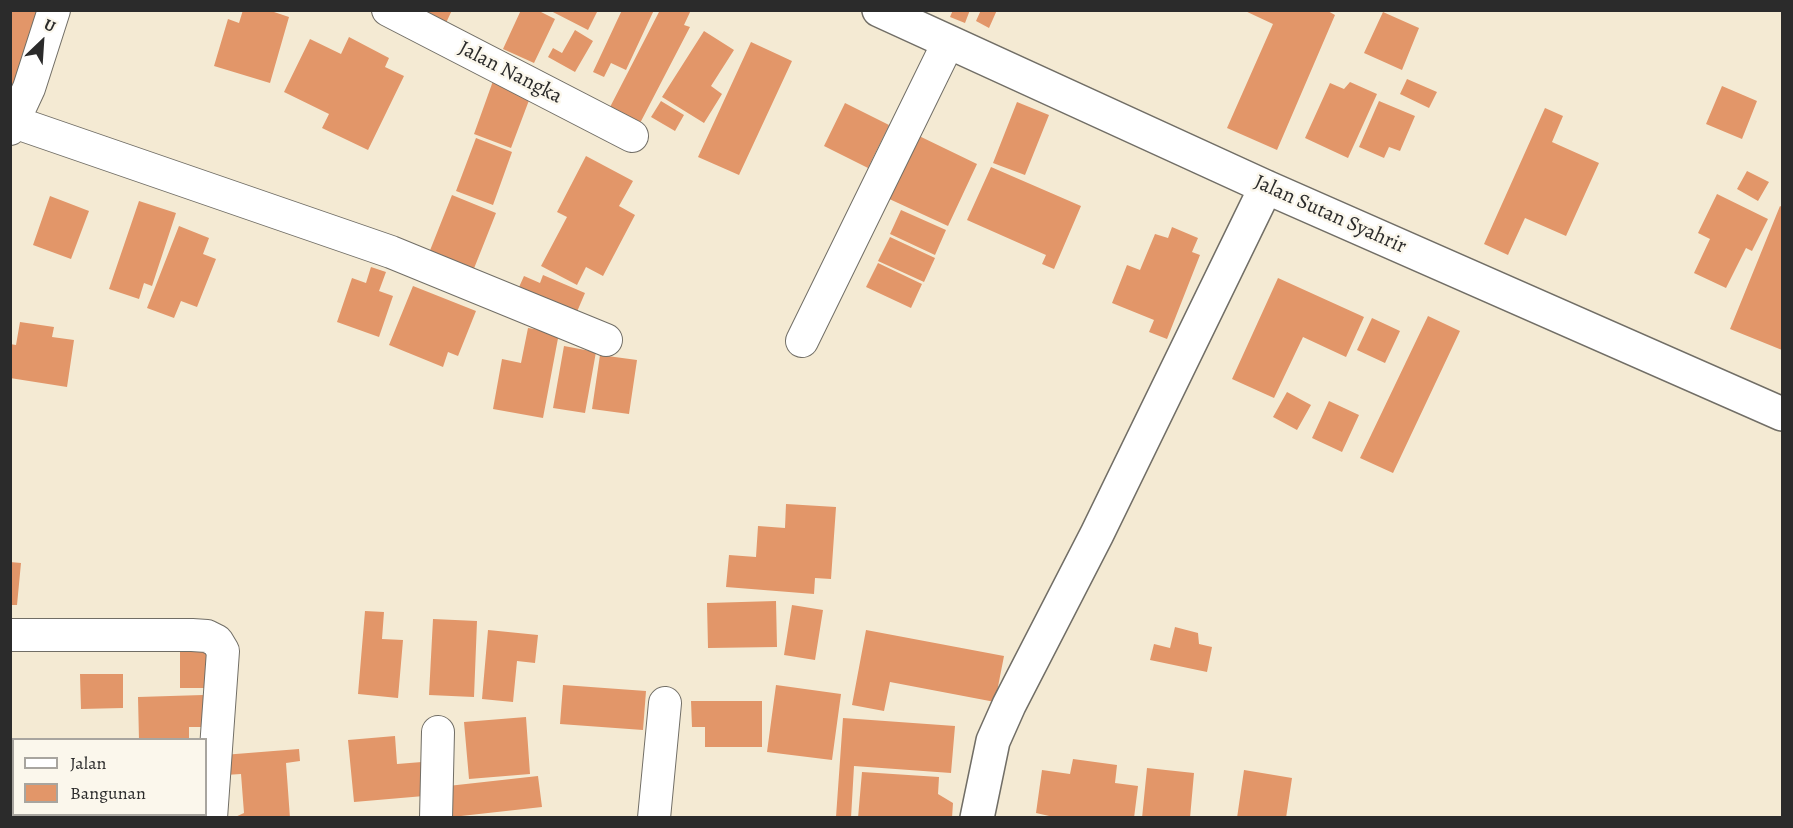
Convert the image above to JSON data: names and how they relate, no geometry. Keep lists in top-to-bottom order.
{
  "streets": {
    "street": ["Jalan Nangka", "Jalan Sutan Syahrir"]
  },
  "legend": ["Jalan", "Bangunan"],
  "north": "top right"
}
